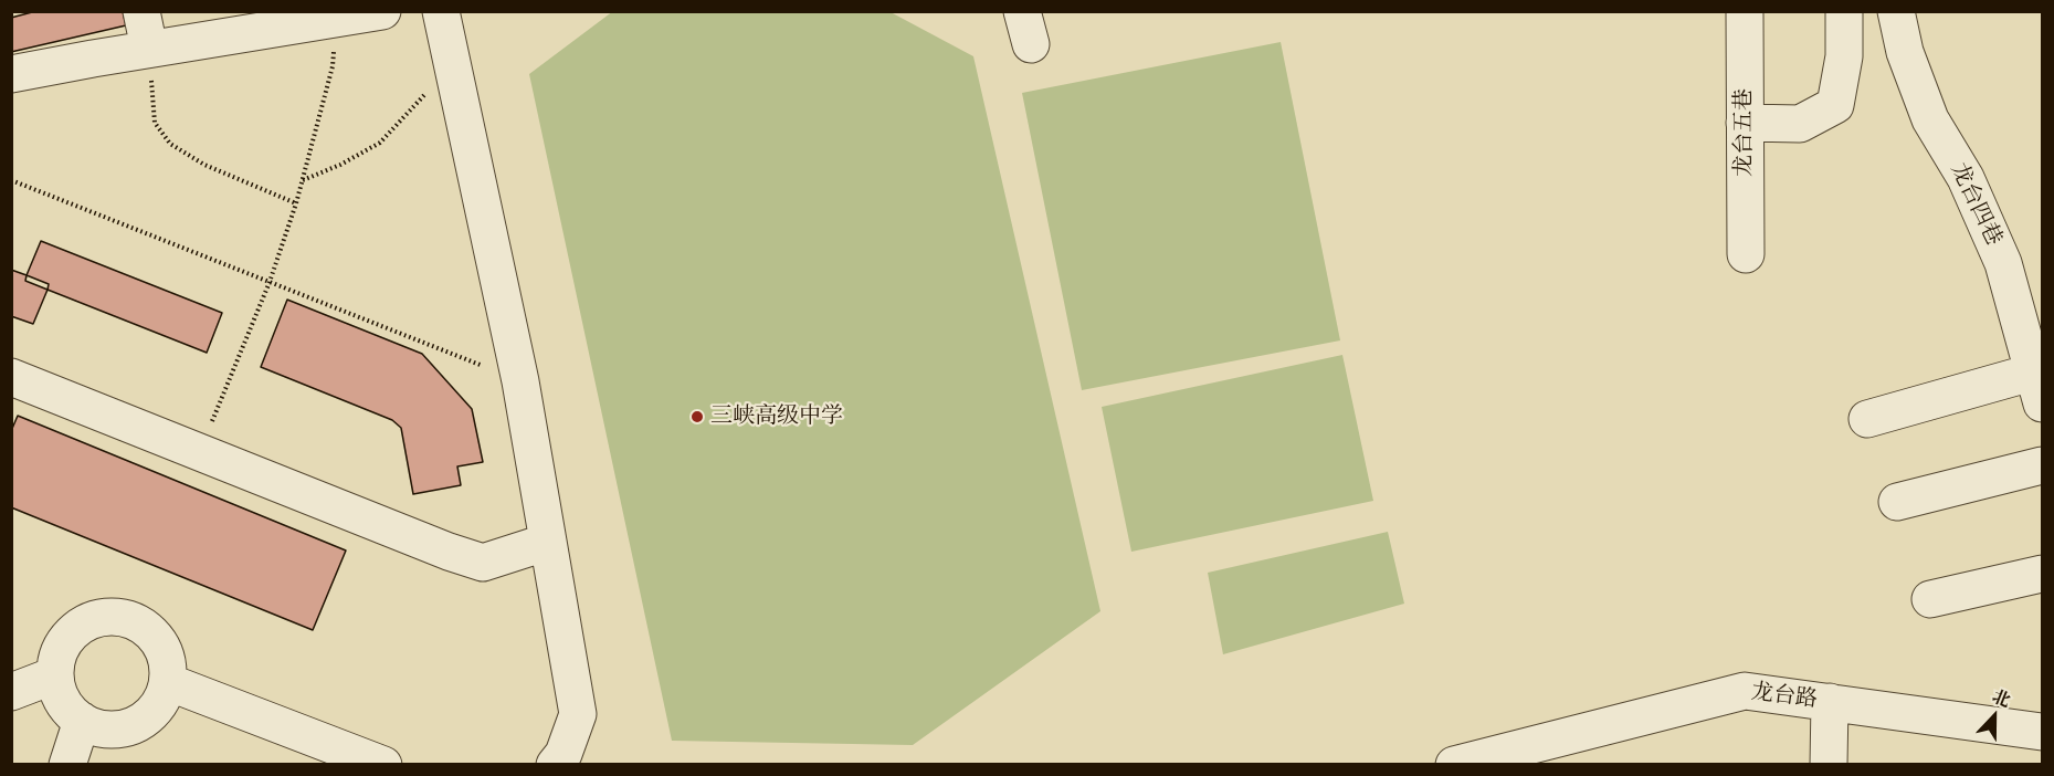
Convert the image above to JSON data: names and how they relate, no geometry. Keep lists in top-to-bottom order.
{
  "streets": {
    "street": ["龙台五巷", "龙台四巷", "龙台路"]
  },
  "places": ["三峡高级中学"],
  "north": "top"
}
